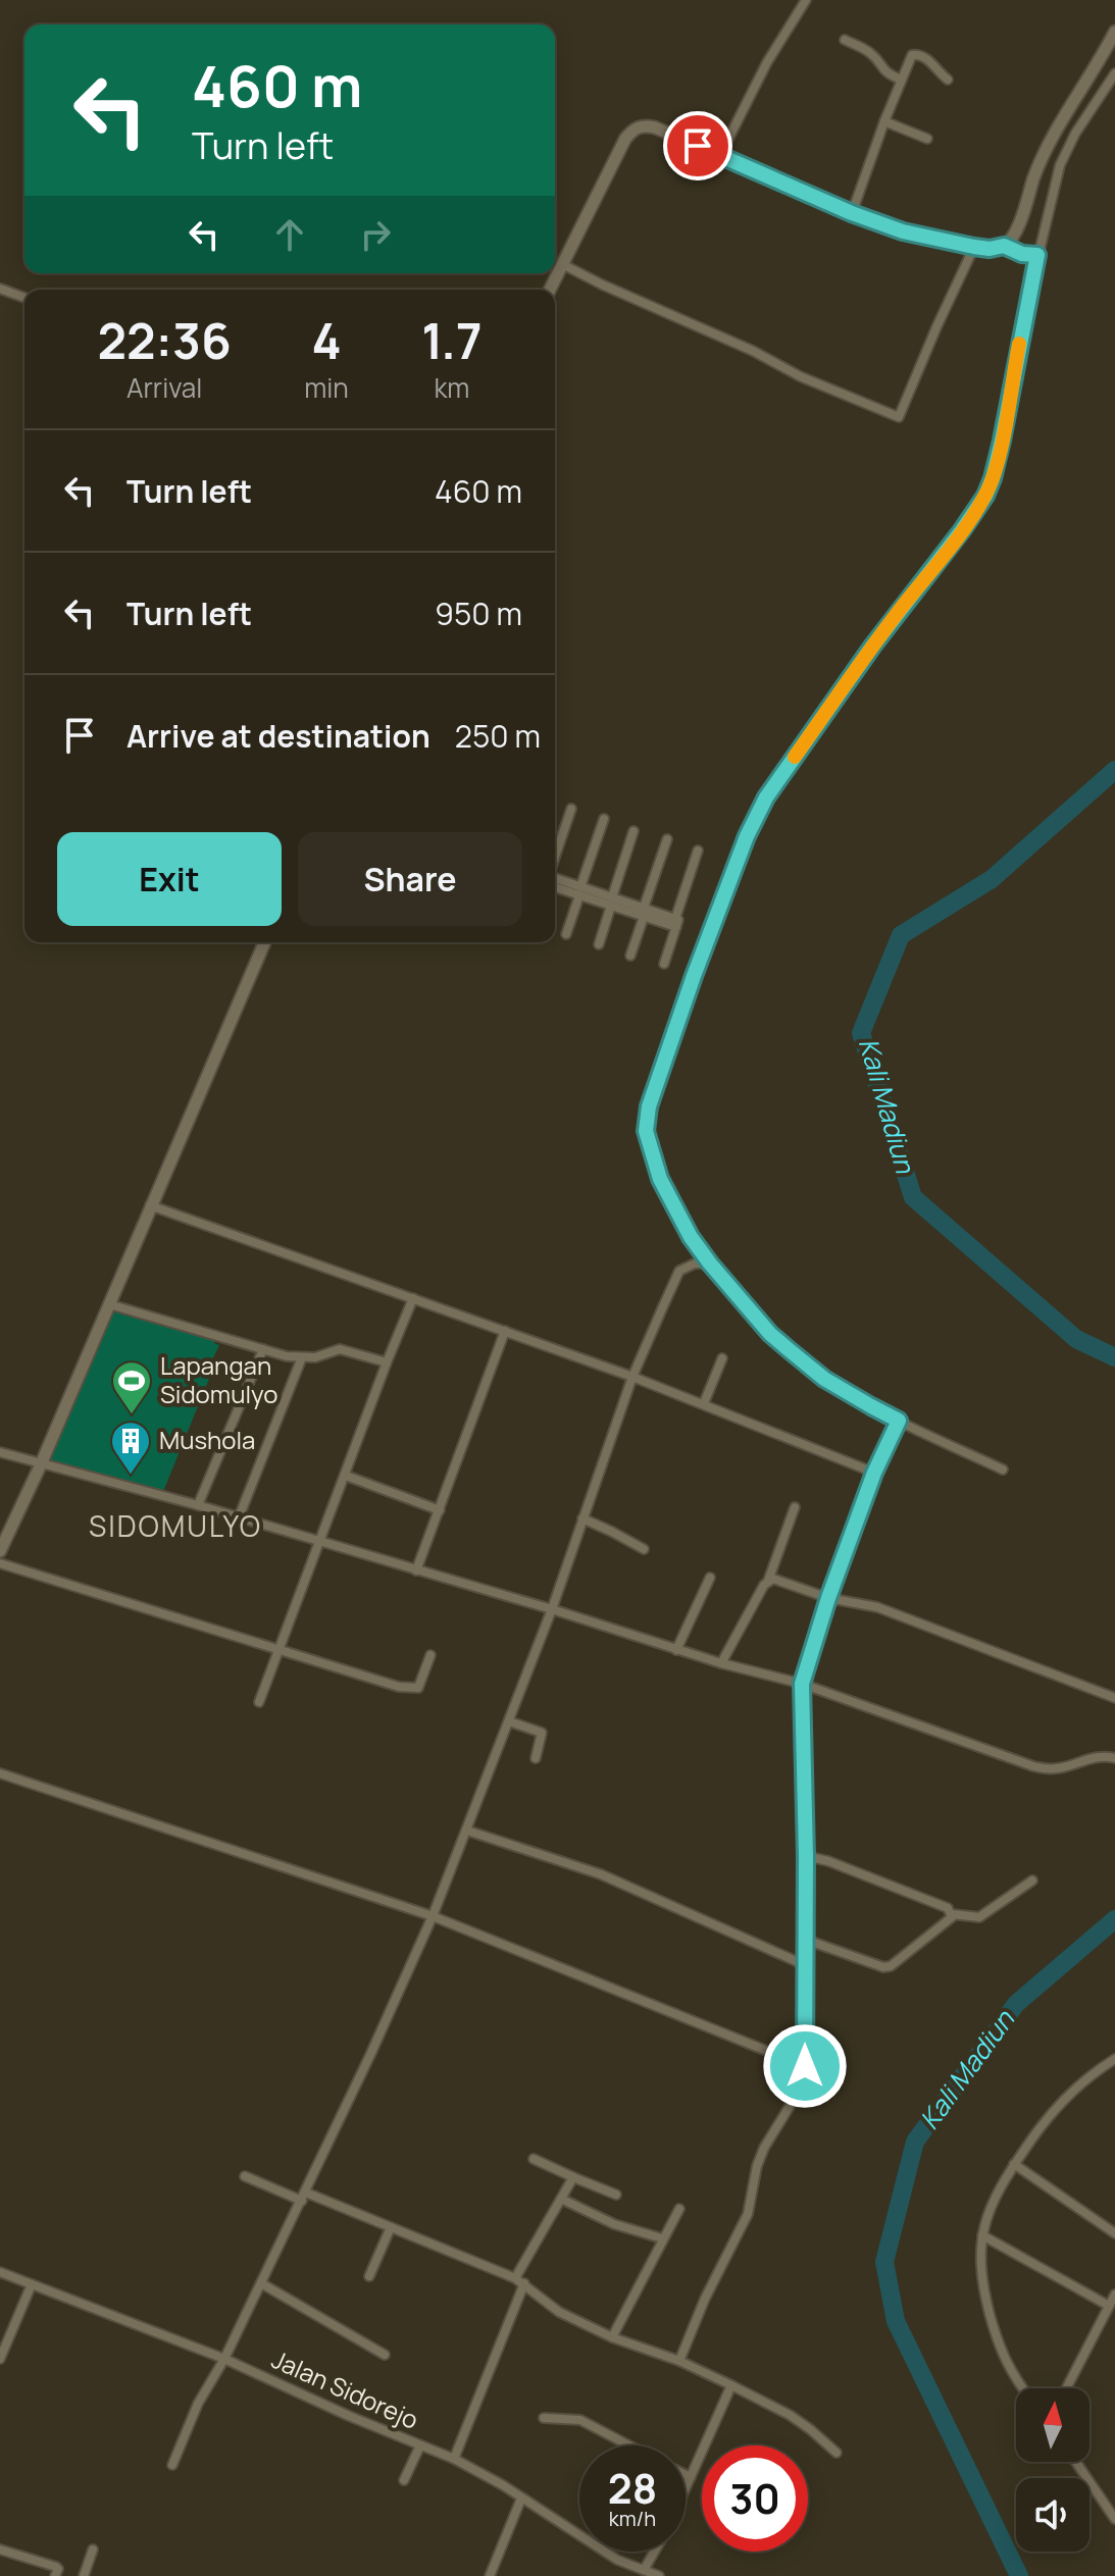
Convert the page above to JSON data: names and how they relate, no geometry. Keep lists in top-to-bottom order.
{
  "streets": {
    "street": ["Jalan Sidorejo"]
  },
  "districts": ["SIDOMULYO"],
  "water": ["Kali Madiun"],
  "places": {
    "sports": ["Lapangan Sidomulyo"],
    "building": ["Mushola"]
  },
  "north": "top",
  "page": {
    "turn": ["460 m", "Turn left"],
    "eta": [
      "22:36",
      "Arrival",
      "4",
      "min",
      "1.7",
      "km"
    ],
    "list": [
      {
        "name": "Turn left",
        "value": "460 m"
      },
      {
        "name": "Turn left",
        "value": "950 m"
      },
      {
        "name": "Arrive at destination",
        "value": "250 m"
      }
    ],
    "buttons": ["Exit", "Share"],
    "speed": "28 km/h",
    "limit": "30"
  }
}
